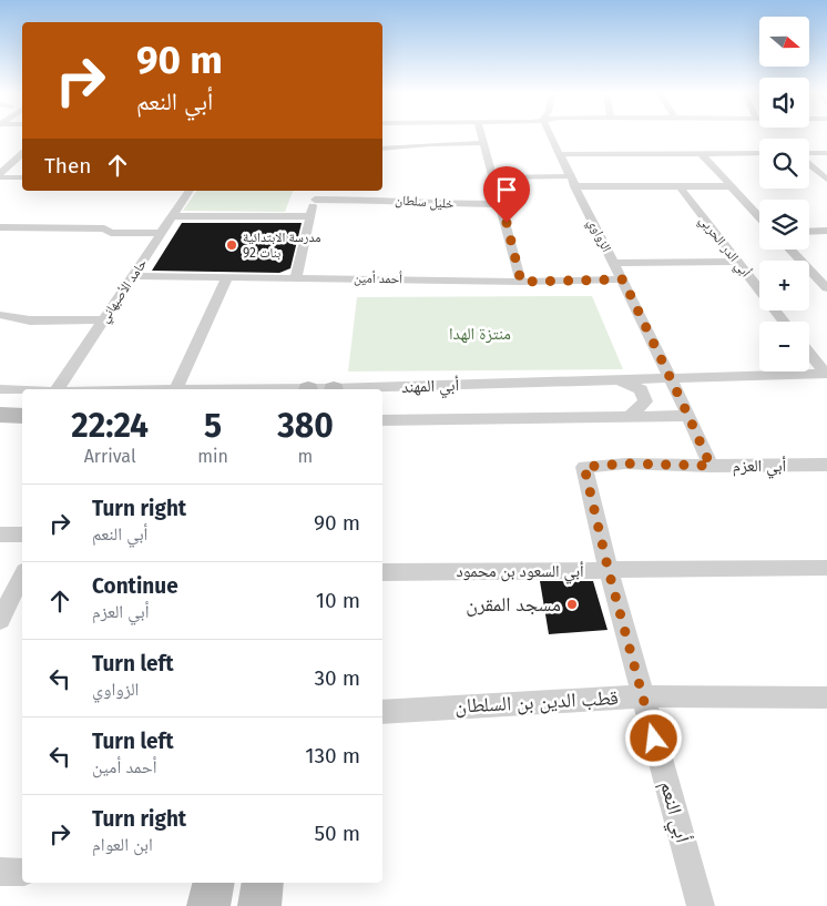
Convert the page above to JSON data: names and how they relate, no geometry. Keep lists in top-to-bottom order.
{
  "streets": {
    "street": [
      "خليل سلطان",
      "الزواوي",
      "أبي الدر الحربي",
      "أحمد أمين",
      "حامد الأصبهاني",
      "أبي المهند",
      "أبي العزم",
      "أبي السعود بن محمود",
      "قطب الدين بن السلطان",
      "أبي النعم"
    ]
  },
  "crossings": [
    ["الزواوي", "أحمد أمين"],
    ["الزواوي", "أبي المهند"],
    ["الزواوي", "أبي العزم"],
    ["أحمد أمين", "حامد الأصبهاني"],
    ["أبي العزم", "أبي النعم"],
    ["أبي السعود بن محمود", "أبي النعم"],
    ["قطب الدين بن السلطان", "أبي النعم"]
  ],
  "parks": ["منتزة الهدا"],
  "places": ["مدرسة الابتدائية 92 بنات", "مسجد المقرن"],
  "north": "right",
  "page": {
    "map_buttons": ["+", "−"],
    "turn": ["90 m", "أبي النعم"],
    "then": "Then",
    "eta": [
      "22:24",
      "Arrival",
      "5",
      "min",
      "380",
      "m"
    ],
    "list": [
      {
        "name": "Turn right",
        "note": "أبي النعم",
        "value": "90 m"
      },
      {
        "name": "Continue",
        "note": "أبي العزم",
        "value": "10 m"
      },
      {
        "name": "Turn left",
        "note": "الزواوي",
        "value": "30 m"
      },
      {
        "name": "Turn left",
        "note": "أحمد أمين",
        "value": "130 m"
      },
      {
        "name": "Turn right",
        "note": "ابن العوام",
        "value": "50 m"
      }
    ]
  }
}
